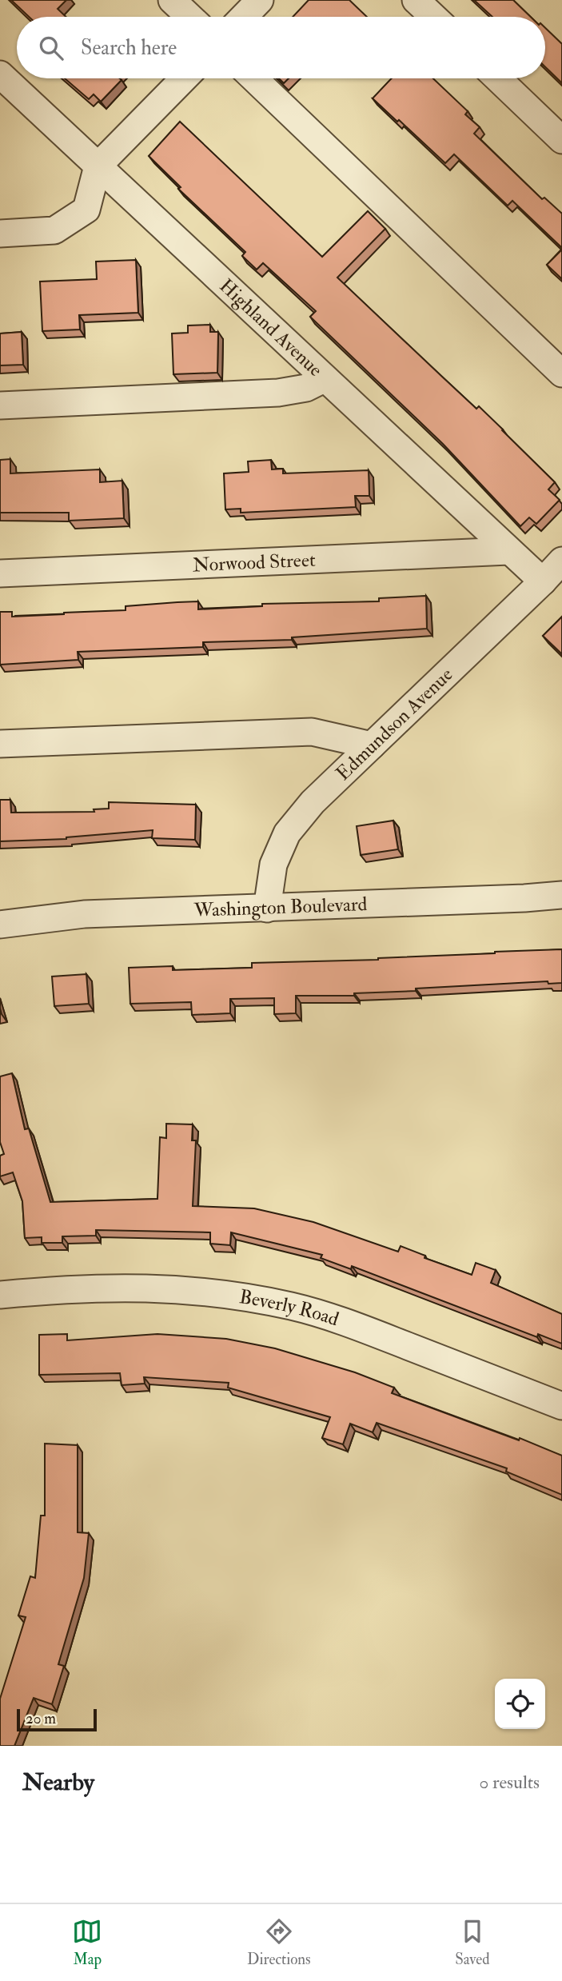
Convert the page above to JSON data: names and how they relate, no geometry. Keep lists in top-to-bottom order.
{
  "streets": {
    "street": [
      "Highland Avenue",
      "Norwood Street",
      "Edmundson Avenue",
      "Washington Boulevard",
      "Beverly Road"
    ]
  },
  "crossings": [
    ["Highland Avenue", "Norwood Street"],
    ["Highland Avenue", "Edmundson Avenue"],
    ["Edmundson Avenue", "Washington Boulevard"]
  ],
  "scale_bar": "20 m",
  "page": {
    "search": "Search here",
    "scale": "20 m",
    "heading": ["Nearby", "0 results"],
    "nav": ["Map", "Directions", "Saved"]
  }
}
